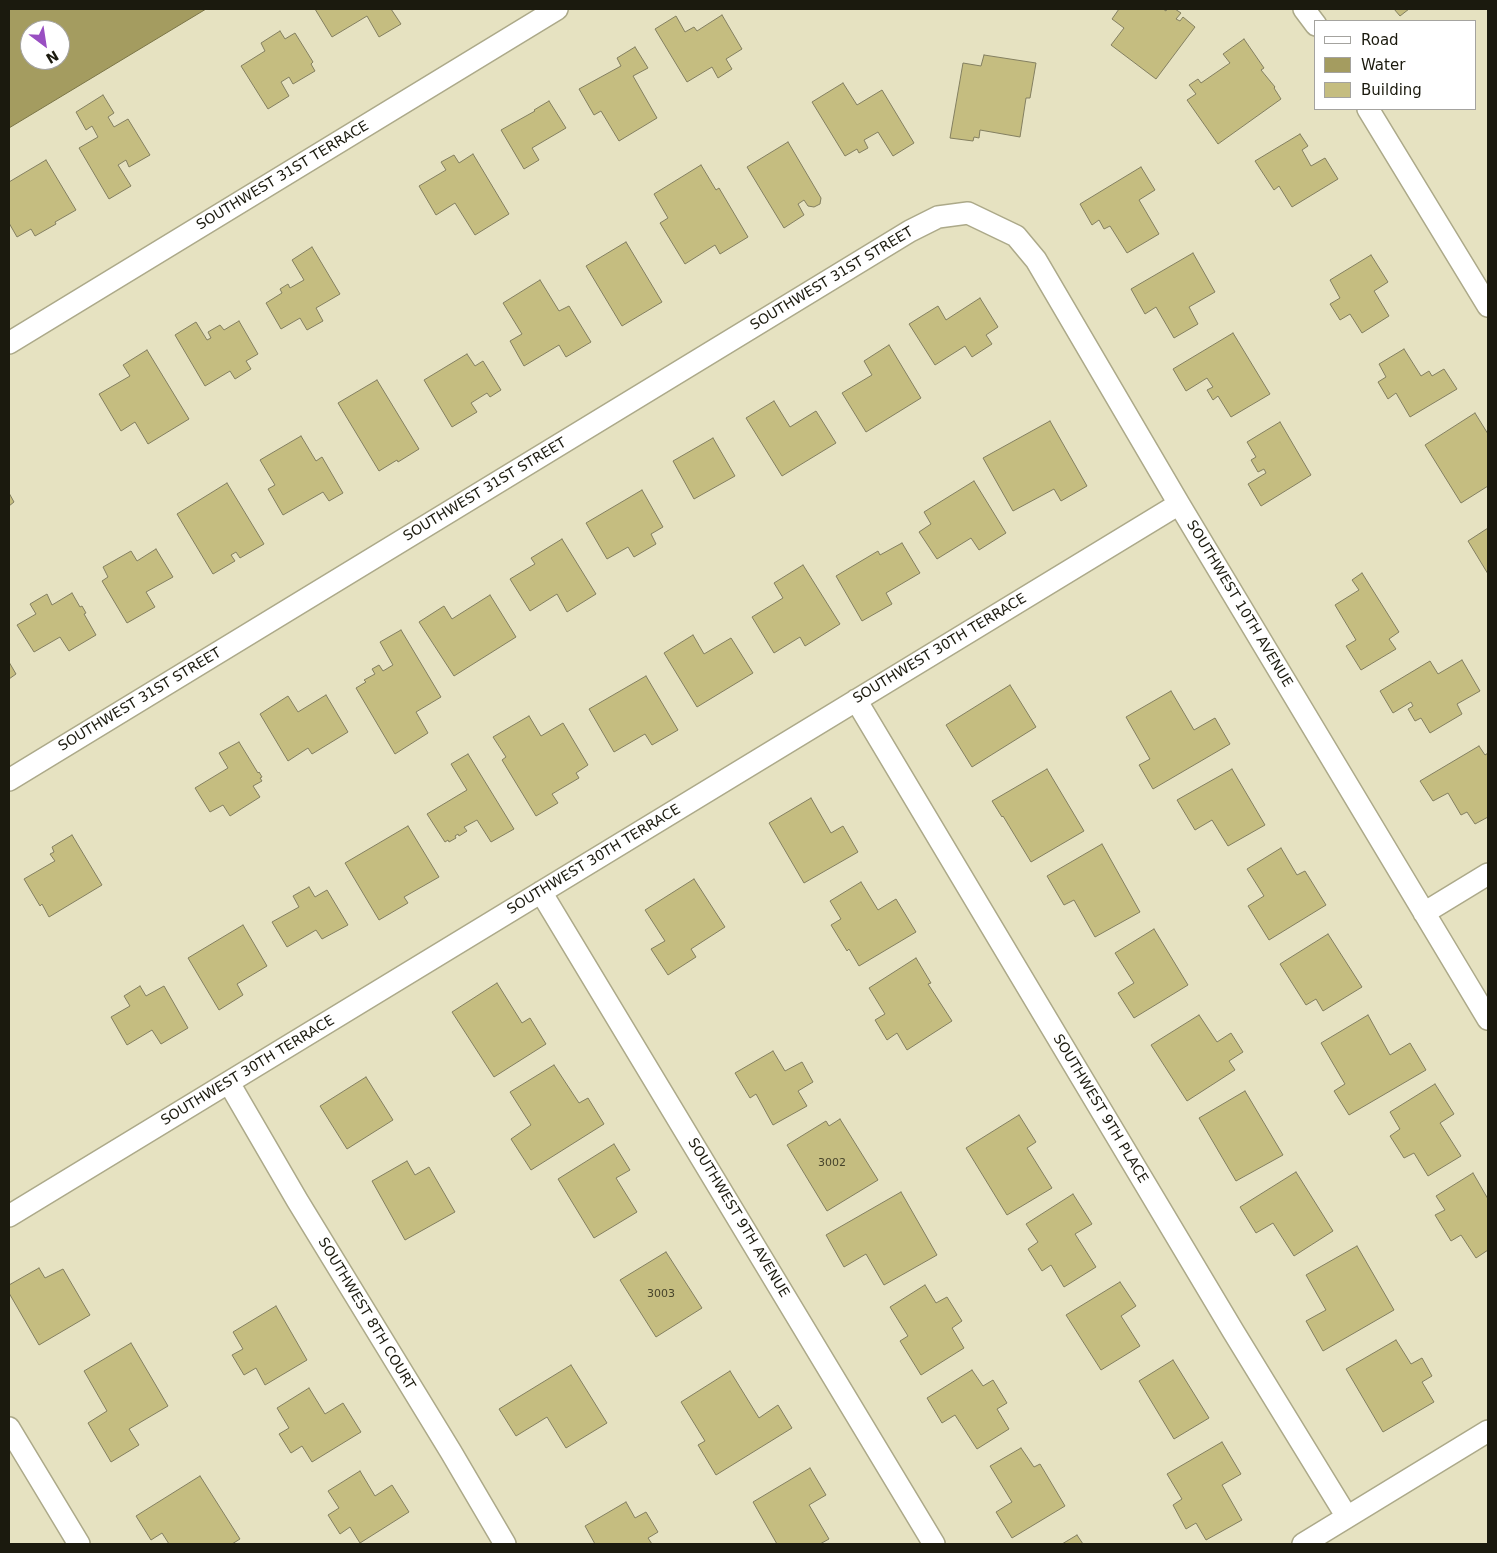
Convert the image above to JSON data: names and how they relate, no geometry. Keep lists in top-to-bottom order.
{
  "streets": {
    "street": [
      "SOUTHWEST 31ST TERRACE",
      "SOUTHWEST 31ST STREET",
      "SOUTHWEST 10TH AVENUE",
      "SOUTHWEST 30TH TERRACE",
      "SOUTHWEST 9TH PLACE",
      "SOUTHWEST 9TH AVENUE",
      "SOUTHWEST 8TH COURT"
    ]
  },
  "crossings": [
    ["SOUTHWEST 31ST STREET", "SOUTHWEST 10TH AVENUE"],
    ["SOUTHWEST 10TH AVENUE", "SOUTHWEST 30TH TERRACE"],
    ["SOUTHWEST 30TH TERRACE", "SOUTHWEST 9TH PLACE"],
    ["SOUTHWEST 30TH TERRACE", "SOUTHWEST 9TH AVENUE"],
    ["SOUTHWEST 30TH TERRACE", "SOUTHWEST 8TH COURT"]
  ],
  "house_numbers": ["3002", "3003"],
  "legend": ["Road", "Water", "Building"],
  "north": "bottom right"
}
